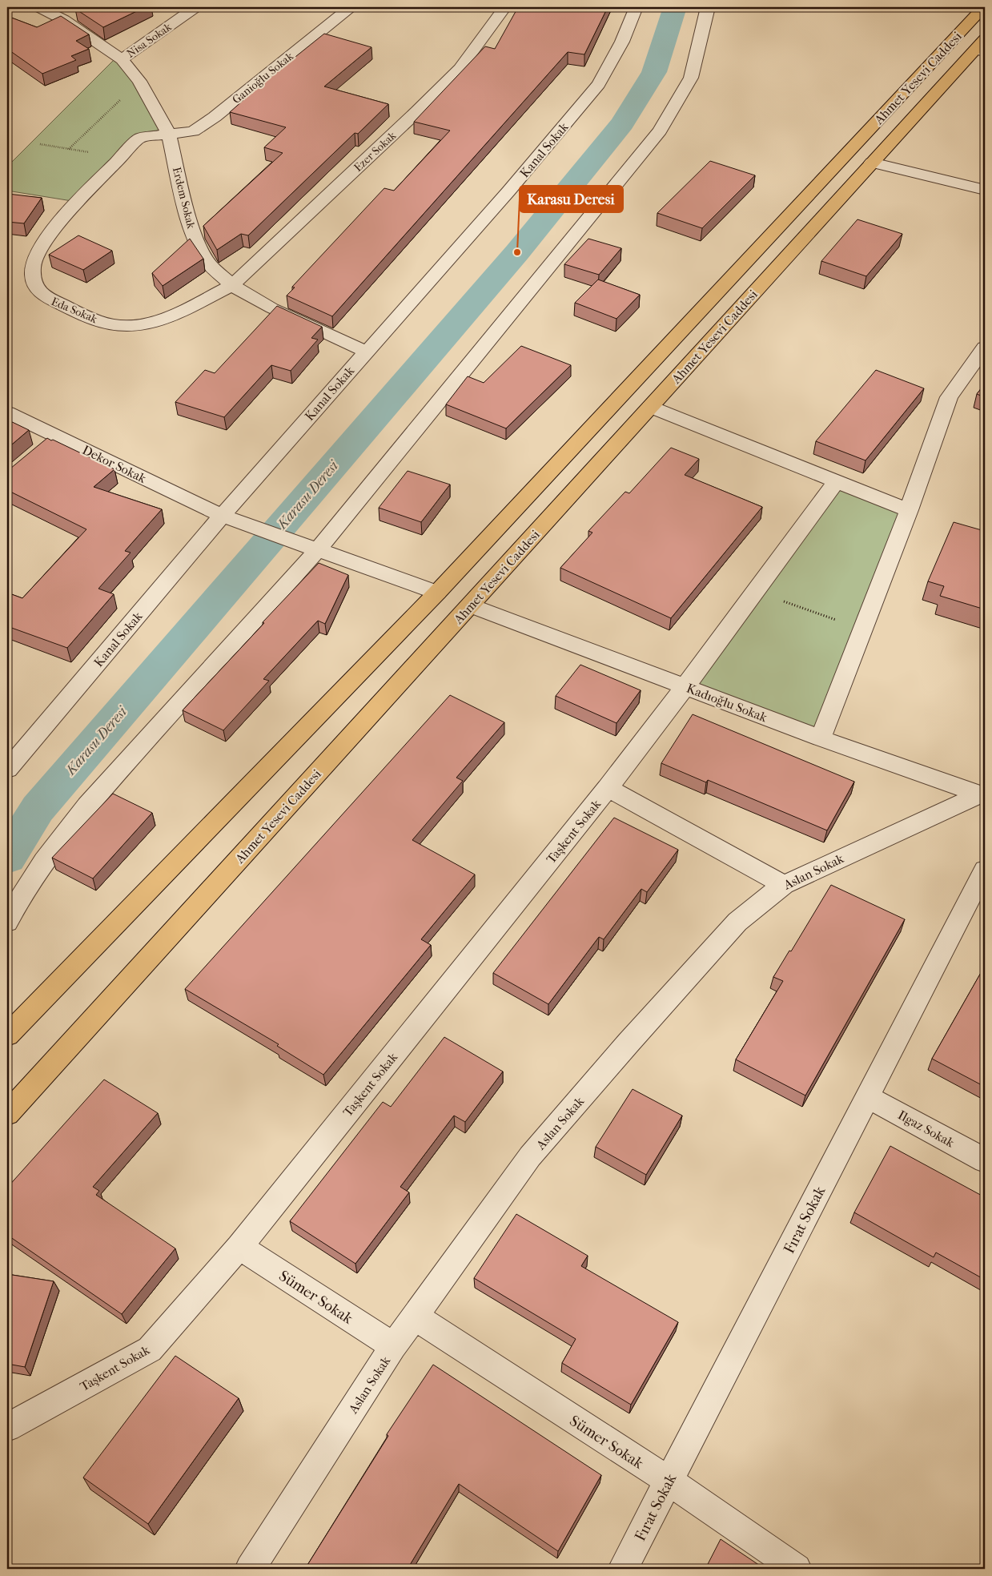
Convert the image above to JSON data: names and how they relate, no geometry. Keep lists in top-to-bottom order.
{
  "streets": {
    "highway": ["Ahmet Yesevi Caddesi"],
    "street": [
      "Nisa Sokak",
      "Ganioğlu Sokak",
      "Kanal Sokak",
      "Ezer Sokak",
      "Erdem Sokak",
      "Eda Sokak",
      "Dekor Sokak",
      "Kadıoğlu Sokak",
      "Taşkent Sokak",
      "Aslan Sokak",
      "Ilgaz Sokak",
      "Fırat Sokak",
      "Sümer Sokak"
    ]
  },
  "crossings": [
    ["Nisa Sokak", "Erdem Sokak"],
    ["Ganioğlu Sokak", "Erdem Sokak"],
    ["Ganioğlu Sokak", "Eda Sokak"],
    ["Ahmet Yesevi Caddesi", "Dekor Sokak"],
    ["Ahmet Yesevi Caddesi", "Kadıoğlu Sokak"],
    ["Kanal Sokak", "Erdem Sokak"],
    ["Kanal Sokak", "Dekor Sokak"],
    ["Ezer Sokak", "Erdem Sokak"],
    ["Ezer Sokak", "Eda Sokak"],
    ["Erdem Sokak", "Eda Sokak"],
    ["Kadıoğlu Sokak", "Taşkent Sokak"],
    ["Kadıoğlu Sokak", "Aslan Sokak"],
    ["Taşkent Sokak", "Sümer Sokak"],
    ["Aslan Sokak", "Sümer Sokak"],
    ["Ilgaz Sokak", "Fırat Sokak"],
    ["Fırat Sokak", "Sümer Sokak"]
  ],
  "water": ["Karasu Deresi"],
  "places": ["Karasu Deresi"]
}
